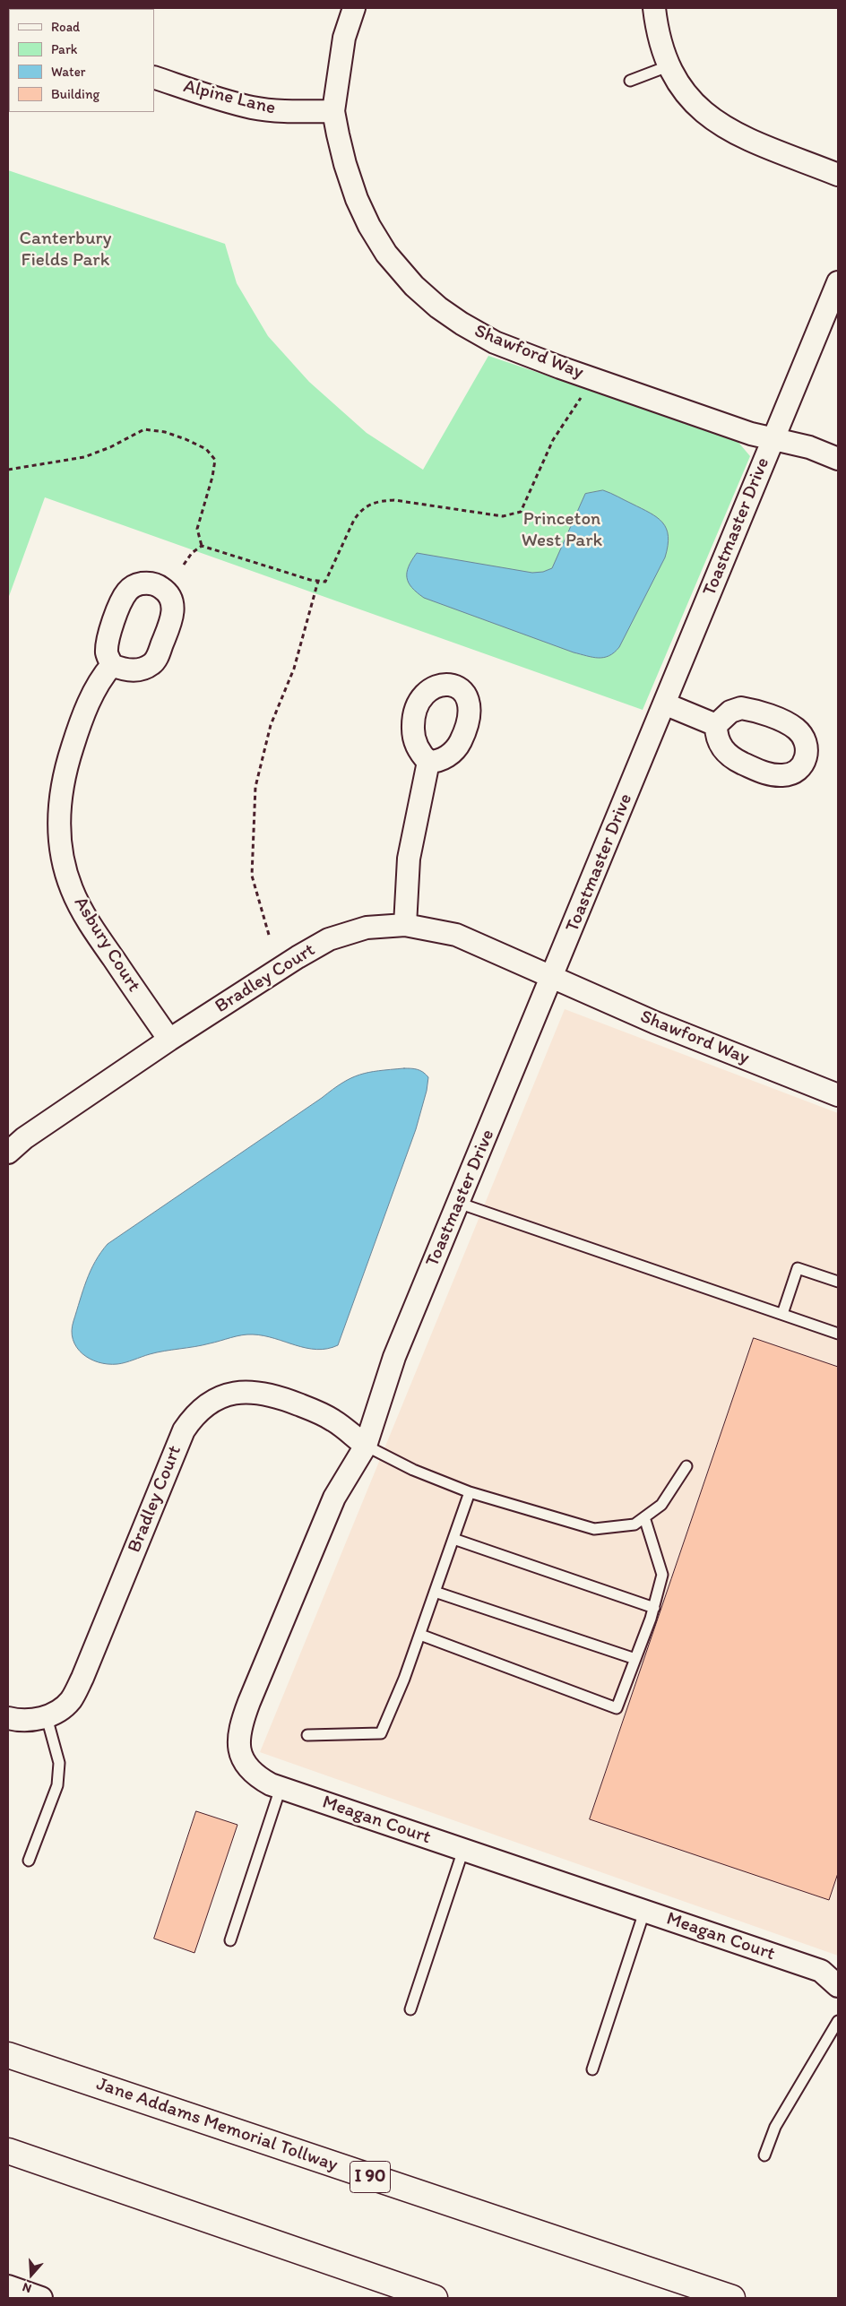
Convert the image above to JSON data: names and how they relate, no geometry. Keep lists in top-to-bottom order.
{
  "streets": {
    "highway": ["Jane Addams Memorial Tollway", "I 90"],
    "street": [
      "Alpine Lane",
      "Shawford Way",
      "Toastmaster Drive",
      "Asbury Court",
      "Bradley Court",
      "Meagan Court"
    ]
  },
  "crossings": [
    ["Alpine Lane", "Shawford Way"],
    ["Shawford Way", "Toastmaster Drive"],
    ["Shawford Way", "Bradley Court"],
    ["Toastmaster Drive", "Bradley Court"],
    ["Toastmaster Drive", "Meagan Court"],
    ["Asbury Court", "Bradley Court"],
    ["Bradley Court", "Meagan Court"]
  ],
  "parks": ["Canterbury Fields Park", "Princeton West Park"],
  "legend": [
    "Road",
    "Park",
    "Water",
    "Building"
  ],
  "north": "bottom"
}
